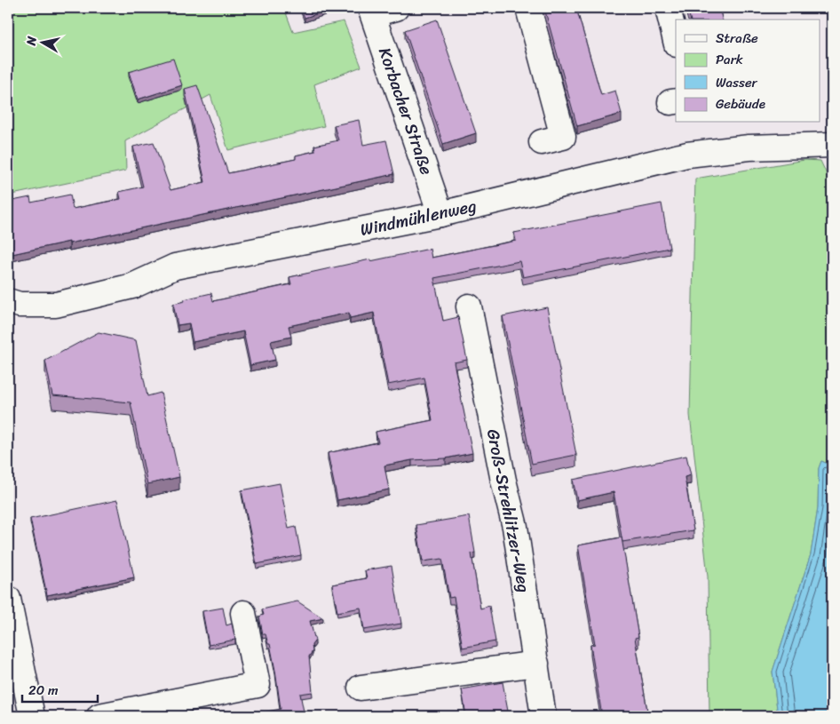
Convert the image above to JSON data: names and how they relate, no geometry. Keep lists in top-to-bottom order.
{
  "streets": {
    "street": ["Korbacher Straße", "Windmühlenweg", "Groß-Strehlitzer-Weg"]
  },
  "crossings": [
    ["Korbacher Straße", "Windmühlenweg"]
  ],
  "legend": [
    "Straße",
    "Park",
    "Wasser",
    "Gebäude"
  ],
  "scale_bar": "20 m",
  "north": "left"
}
